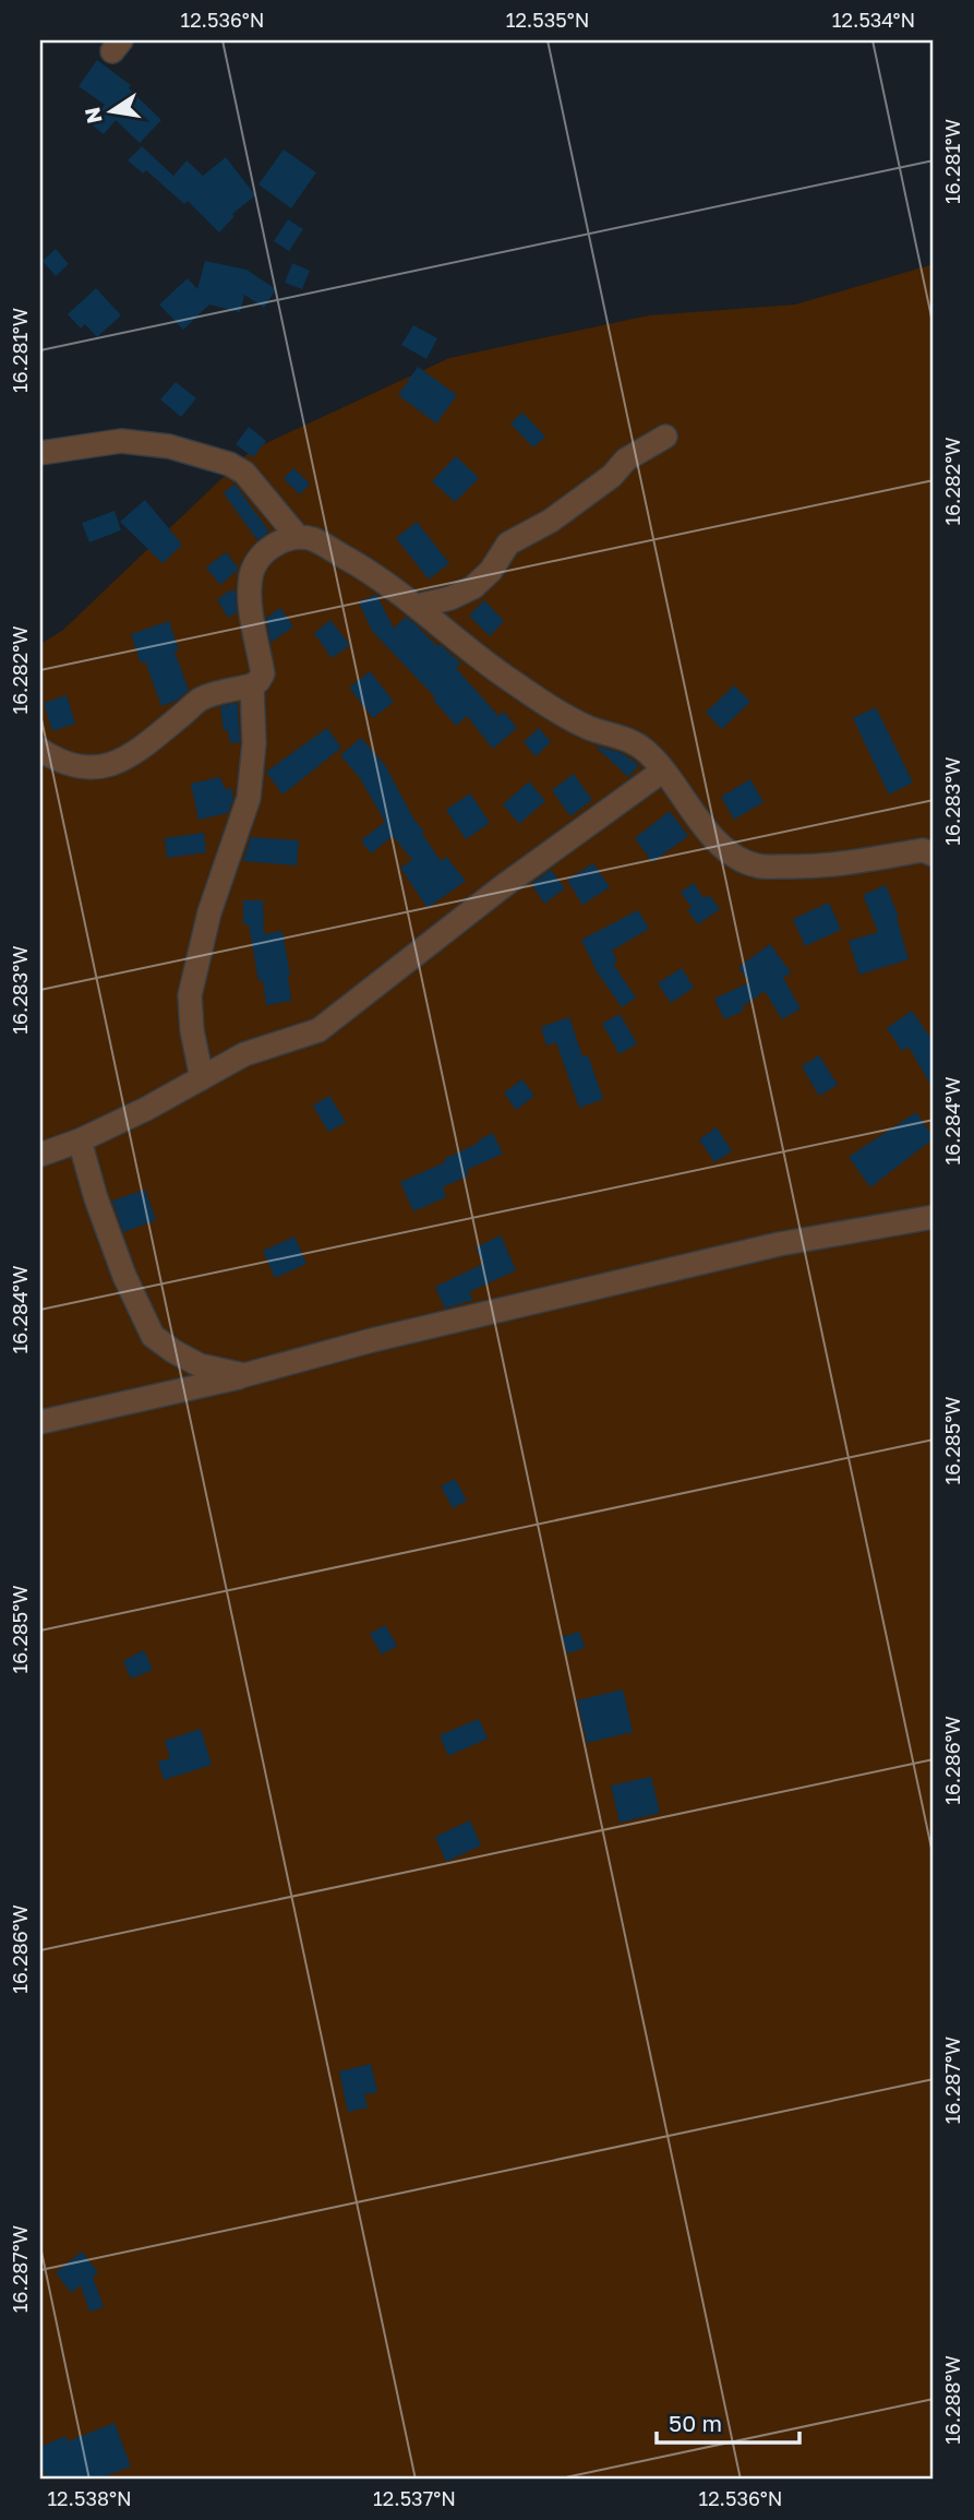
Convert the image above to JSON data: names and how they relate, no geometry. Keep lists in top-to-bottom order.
{
  "scale_bar": "50 m",
  "north": "left",
  "coordinates": [
    "12.536°N",
    "12.535°N",
    "12.534°N",
    "16.281°W",
    "16.282°W",
    "16.283°W",
    "16.284°W",
    "16.285°W",
    "16.286°W",
    "16.287°W",
    "16.288°W",
    "12.538°N",
    "12.537°N"
  ]
}
